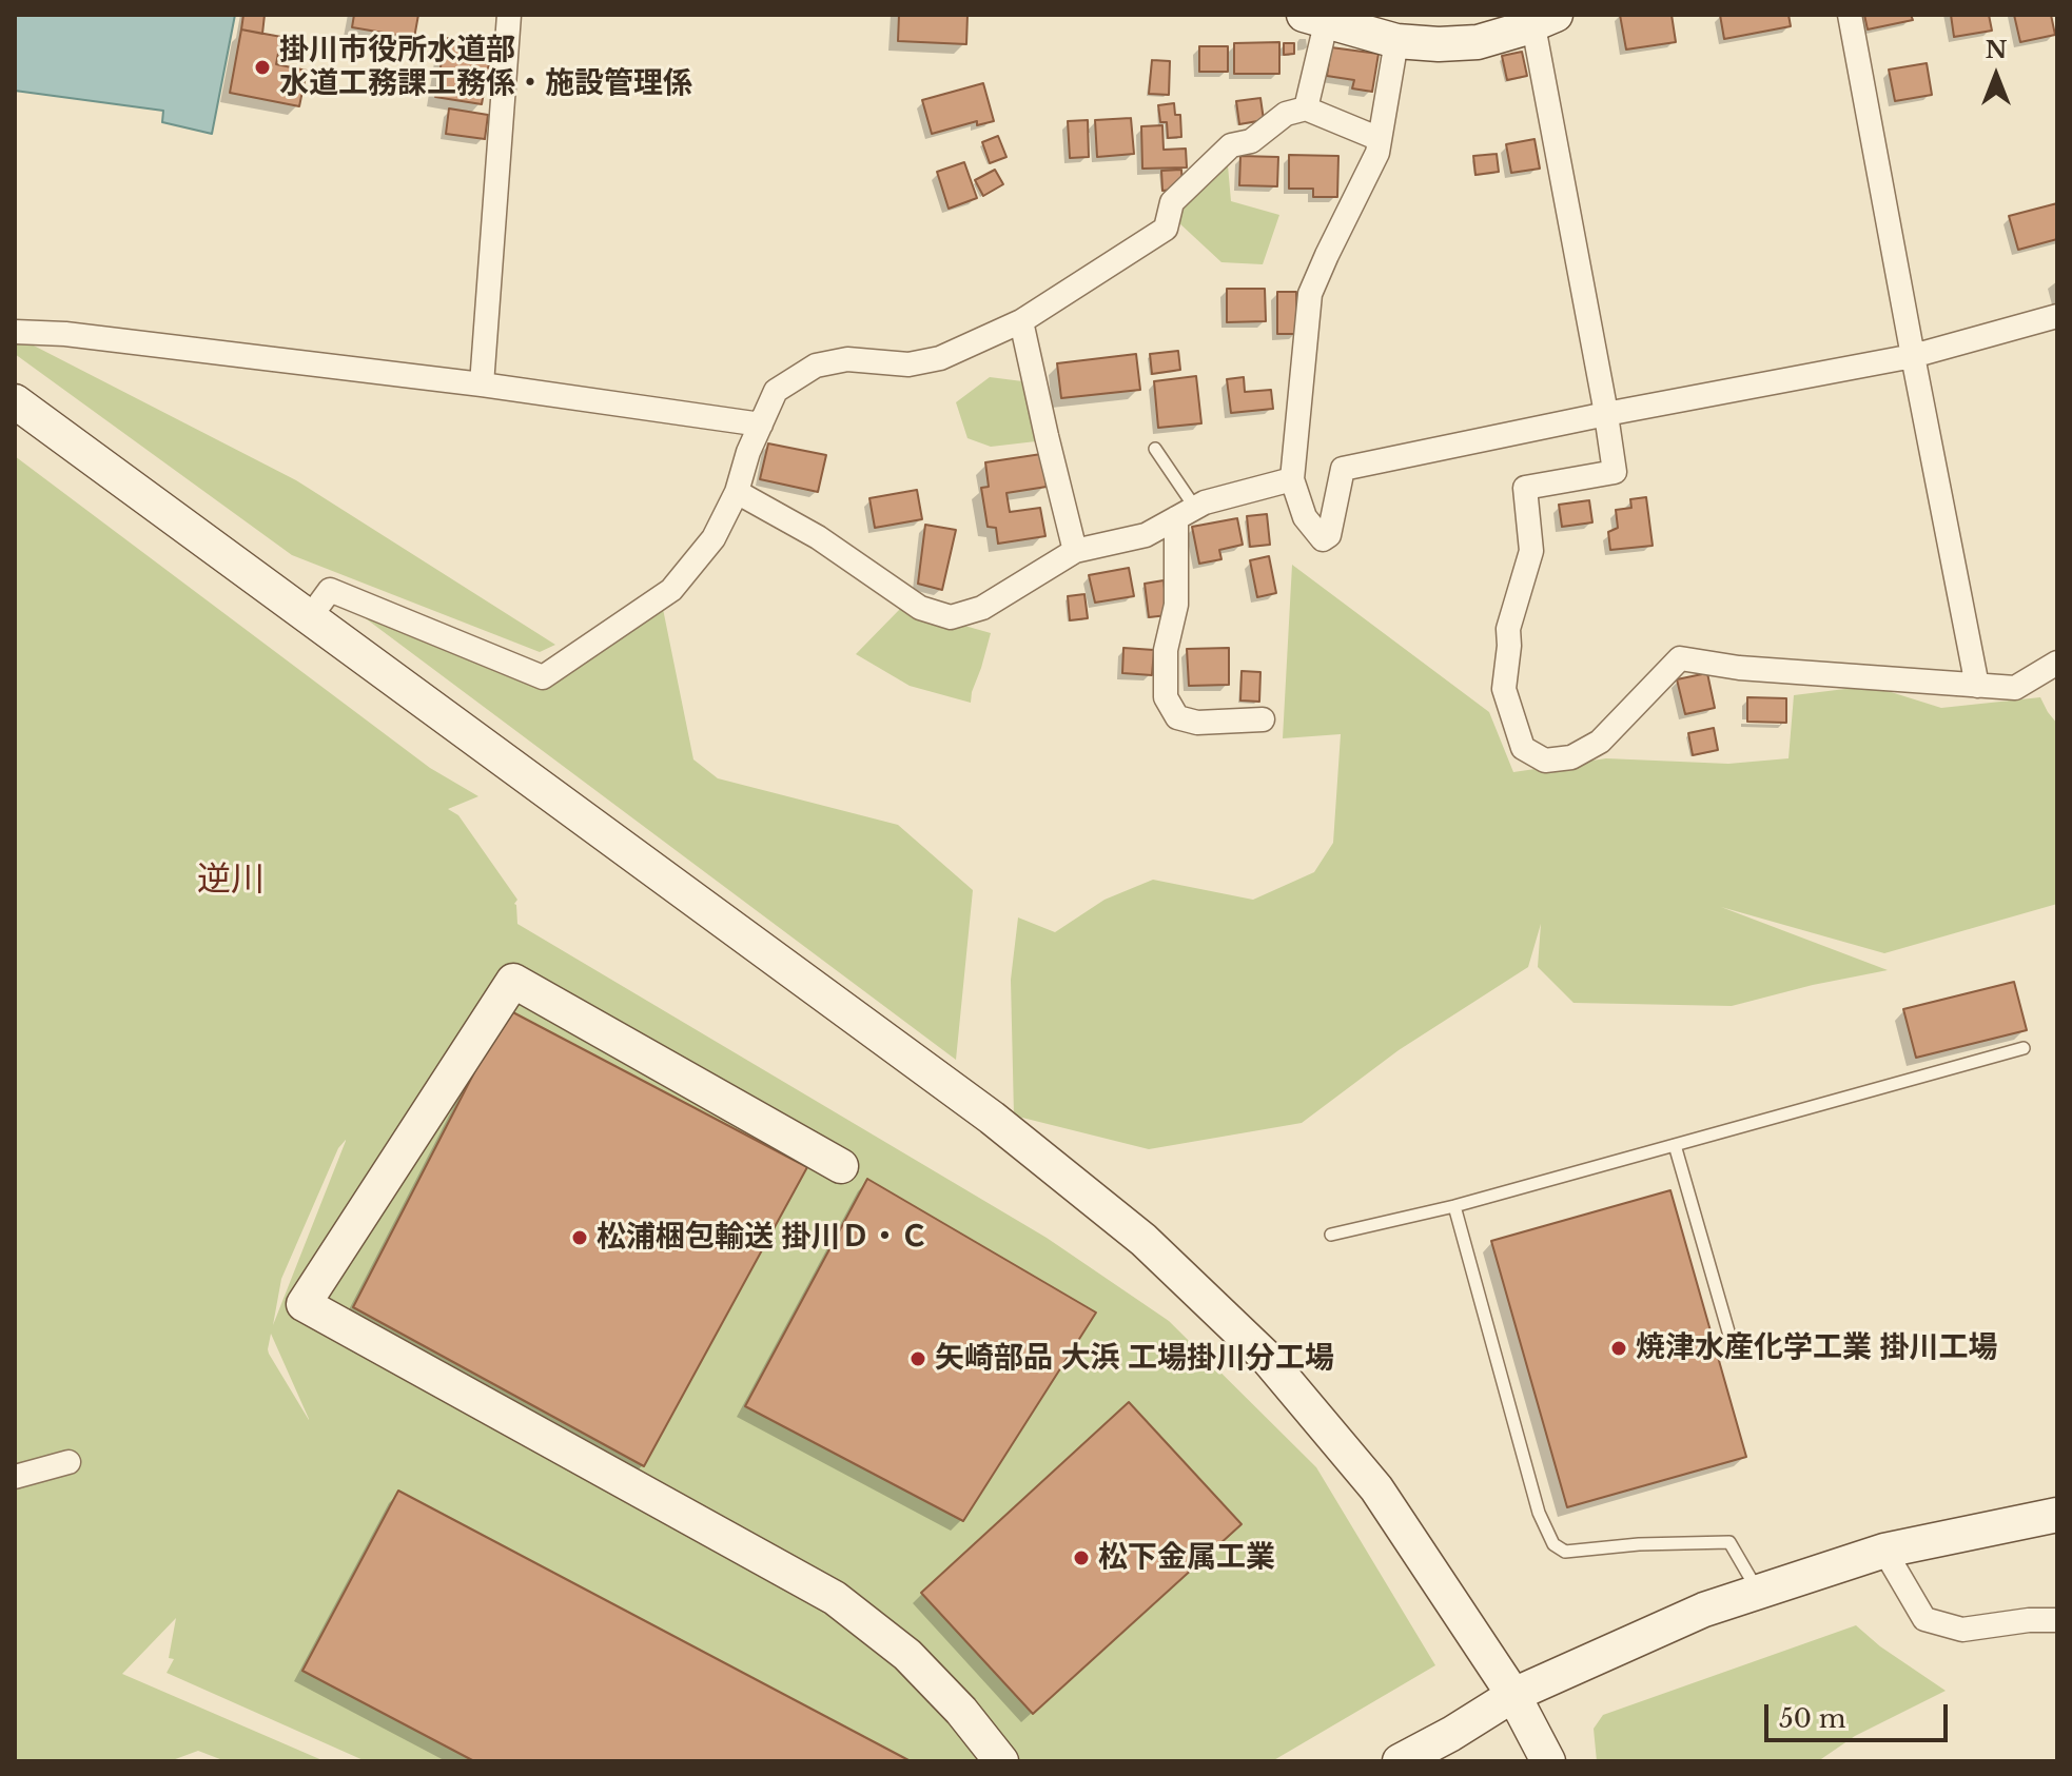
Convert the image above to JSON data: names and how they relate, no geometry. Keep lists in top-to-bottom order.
{
  "districts": ["逆川"],
  "places": [
    "掛川市役所水道部 水道工務課工務係・施設管理係",
    "松浦梱包輸送 掛川Ｄ・Ｃ",
    "焼津水産化学工業 掛川工場",
    "矢崎部品 大浜 工場掛川分工場",
    "松下金属工業"
  ],
  "scale_bar": "50 m",
  "north": "top"
}
